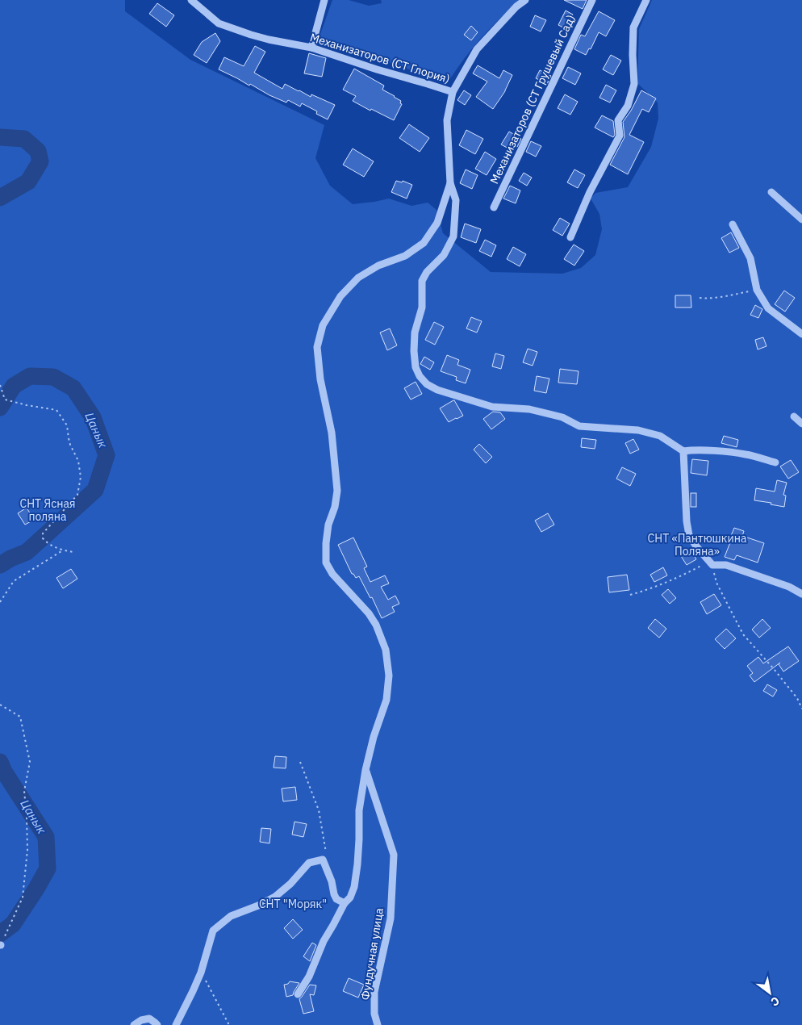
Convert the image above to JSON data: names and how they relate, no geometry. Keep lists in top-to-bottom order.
{
  "streets": {
    "street": ["Механизаторов (СТ Глория)", "Механизаторов (СТ Грушевый Сад)", "Фундучная улица"]
  },
  "water": ["Цанык"],
  "parks": ["СНТ Ясная поляна", "СНТ «Пантюшкина Поляна»", "СНТ \"Моряк\""],
  "north": "bottom right"
}
